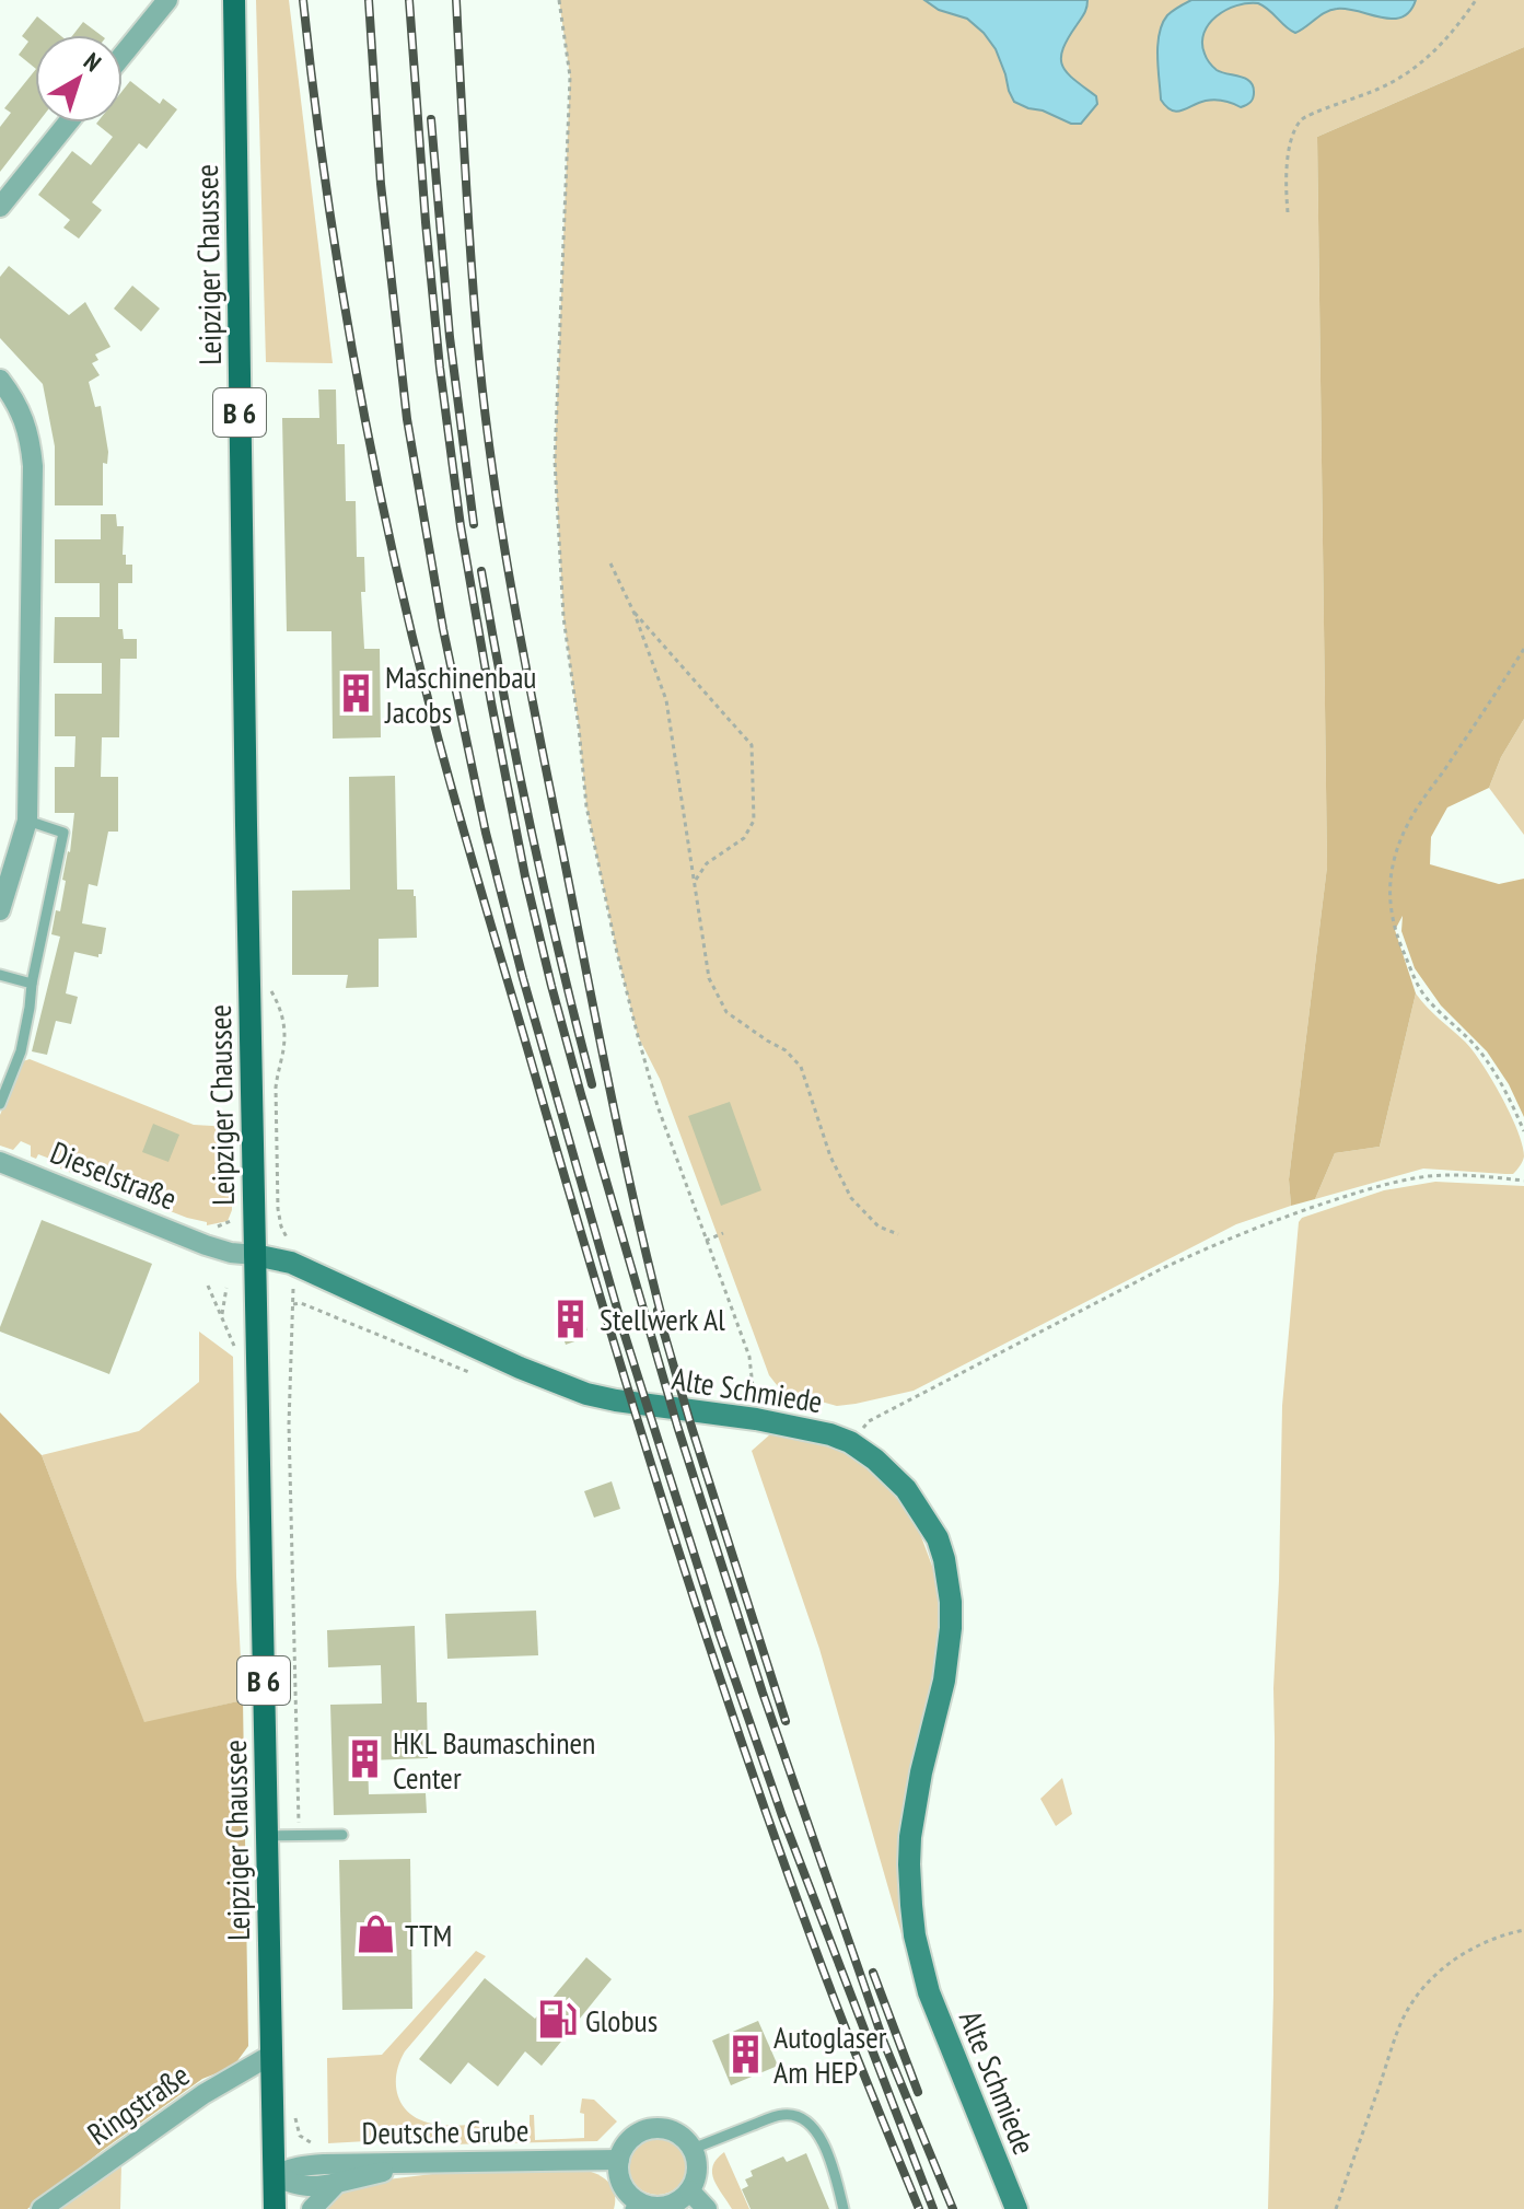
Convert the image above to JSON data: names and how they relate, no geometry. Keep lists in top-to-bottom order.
{
  "streets": {
    "main road": ["Leipziger Chaussee", "B 6"],
    "street": [
      "Dieselstraße",
      "Alte Schmiede",
      "Ringstraße",
      "Deutsche Grube"
    ]
  },
  "crossings": [
    ["Leipziger Chaussee", "Dieselstraße"],
    ["Leipziger Chaussee", "Alte Schmiede"],
    ["Leipziger Chaussee", "Ringstraße"],
    ["Leipziger Chaussee", "Deutsche Grube"],
    ["Dieselstraße", "Alte Schmiede"]
  ],
  "places": {
    "building": [
      "Maschinenbau Jacobs",
      "Stellwerk Al",
      "HKL Baumaschinen Center",
      "Autoglaser Am HEP"
    ],
    "shop": ["TTM"],
    "fuel station": ["Globus"]
  },
  "north": "top right"
}
